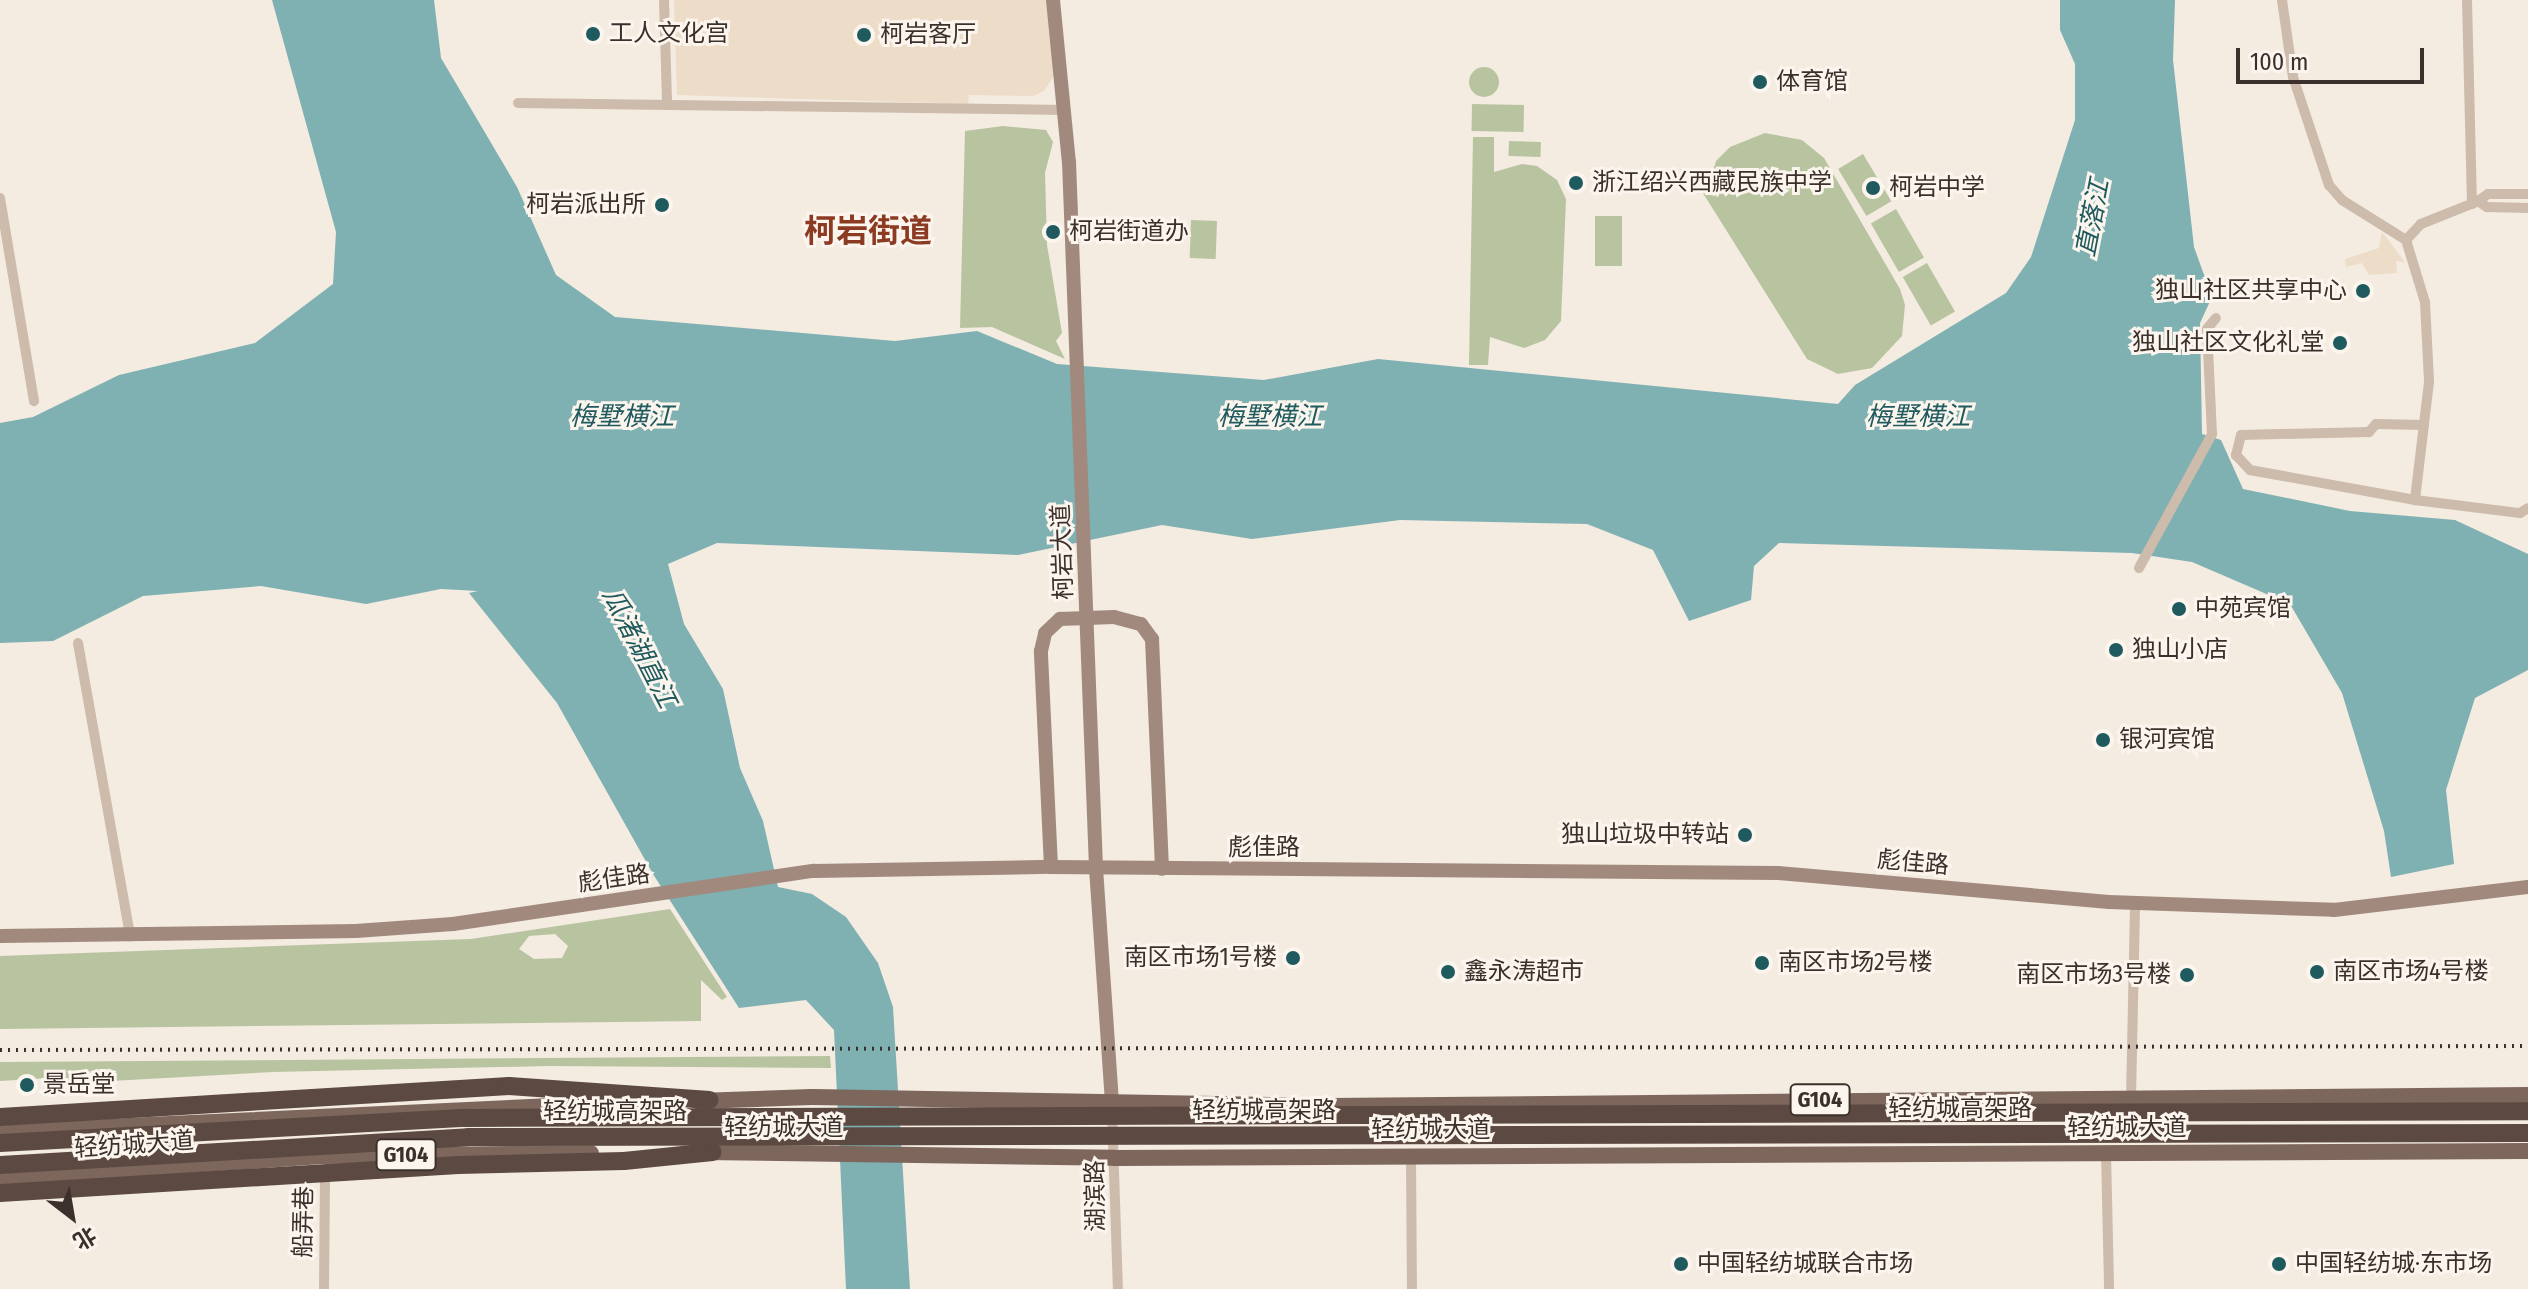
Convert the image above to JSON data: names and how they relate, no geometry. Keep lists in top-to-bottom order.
{
  "streets": {
    "highway": ["轻纺城高架路"],
    "main road": ["G104", "轻纺城大道"],
    "street": [
      "柯岩大道",
      "彪佳路",
      "湖滨路",
      "船弄巷"
    ]
  },
  "crossings": [
    ["柯岩大道", "彪佳路"],
    ["柯岩大道", "轻纺城大道"],
    ["柯岩大道", "湖滨路"],
    ["轻纺城大道", "湖滨路"],
    ["轻纺城大道", "船弄巷"]
  ],
  "districts": ["柯岩街道"],
  "water": ["直落江", "梅墅横江", "瓜渚湖直江"],
  "places": [
    "工人文化宫",
    "柯岩客厅",
    "体育馆",
    "浙江绍兴西藏民族中学",
    "柯岩中学",
    "柯岩派出所",
    "柯岩街道办",
    "独山社区共享中心",
    "独山社区文化礼堂",
    "中苑宾馆",
    "独山小店",
    "银河宾馆",
    "独山垃圾中转站",
    "南区市场1号楼",
    "南区市场2号楼",
    "鑫永涛超市",
    "南区市场4号楼",
    "南区市场3号楼",
    "景岳堂",
    "中国轻纺城联合市场",
    "中国轻纺城·东市场"
  ],
  "scale_bar": "100 m",
  "north": "bottom right"
}
